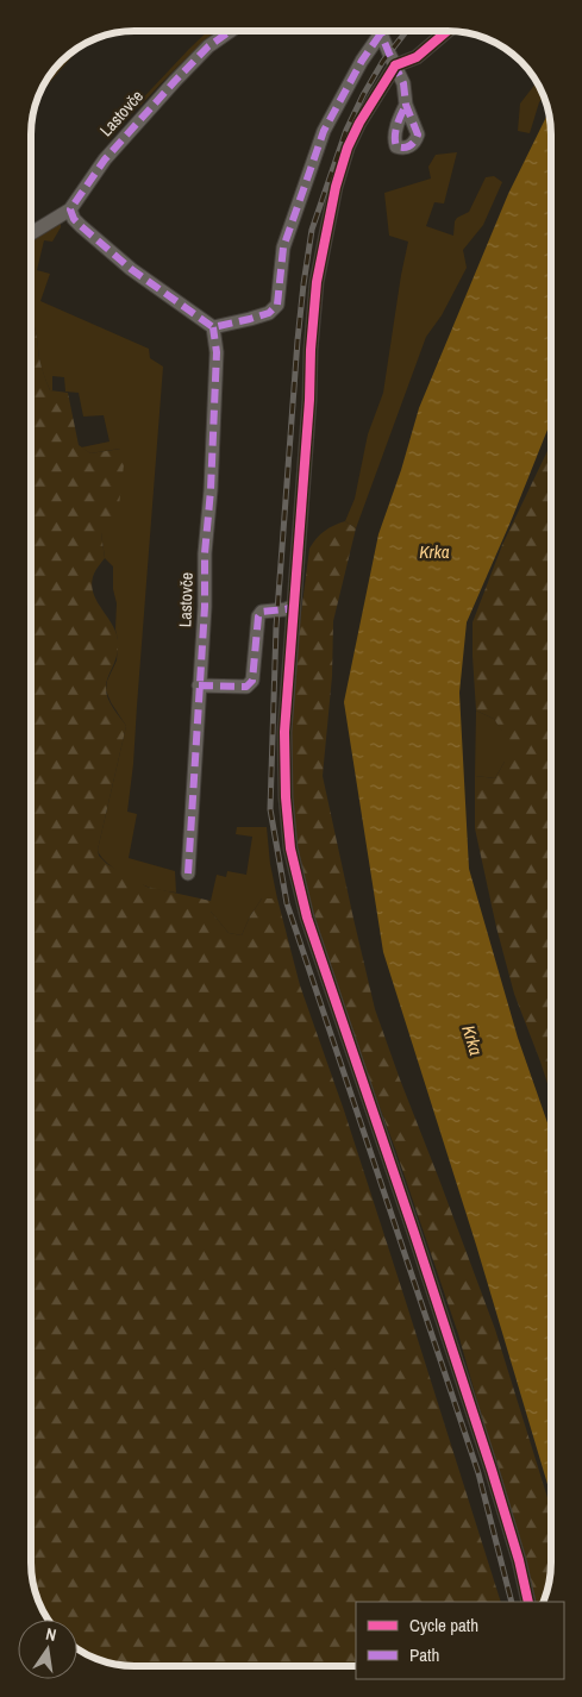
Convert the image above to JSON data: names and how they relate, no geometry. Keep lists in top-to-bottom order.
{
  "streets": {
    "street": ["Lastovče"]
  },
  "water": ["Krka"],
  "legend": ["Cycle path", "Path"],
  "north": "top"
}
